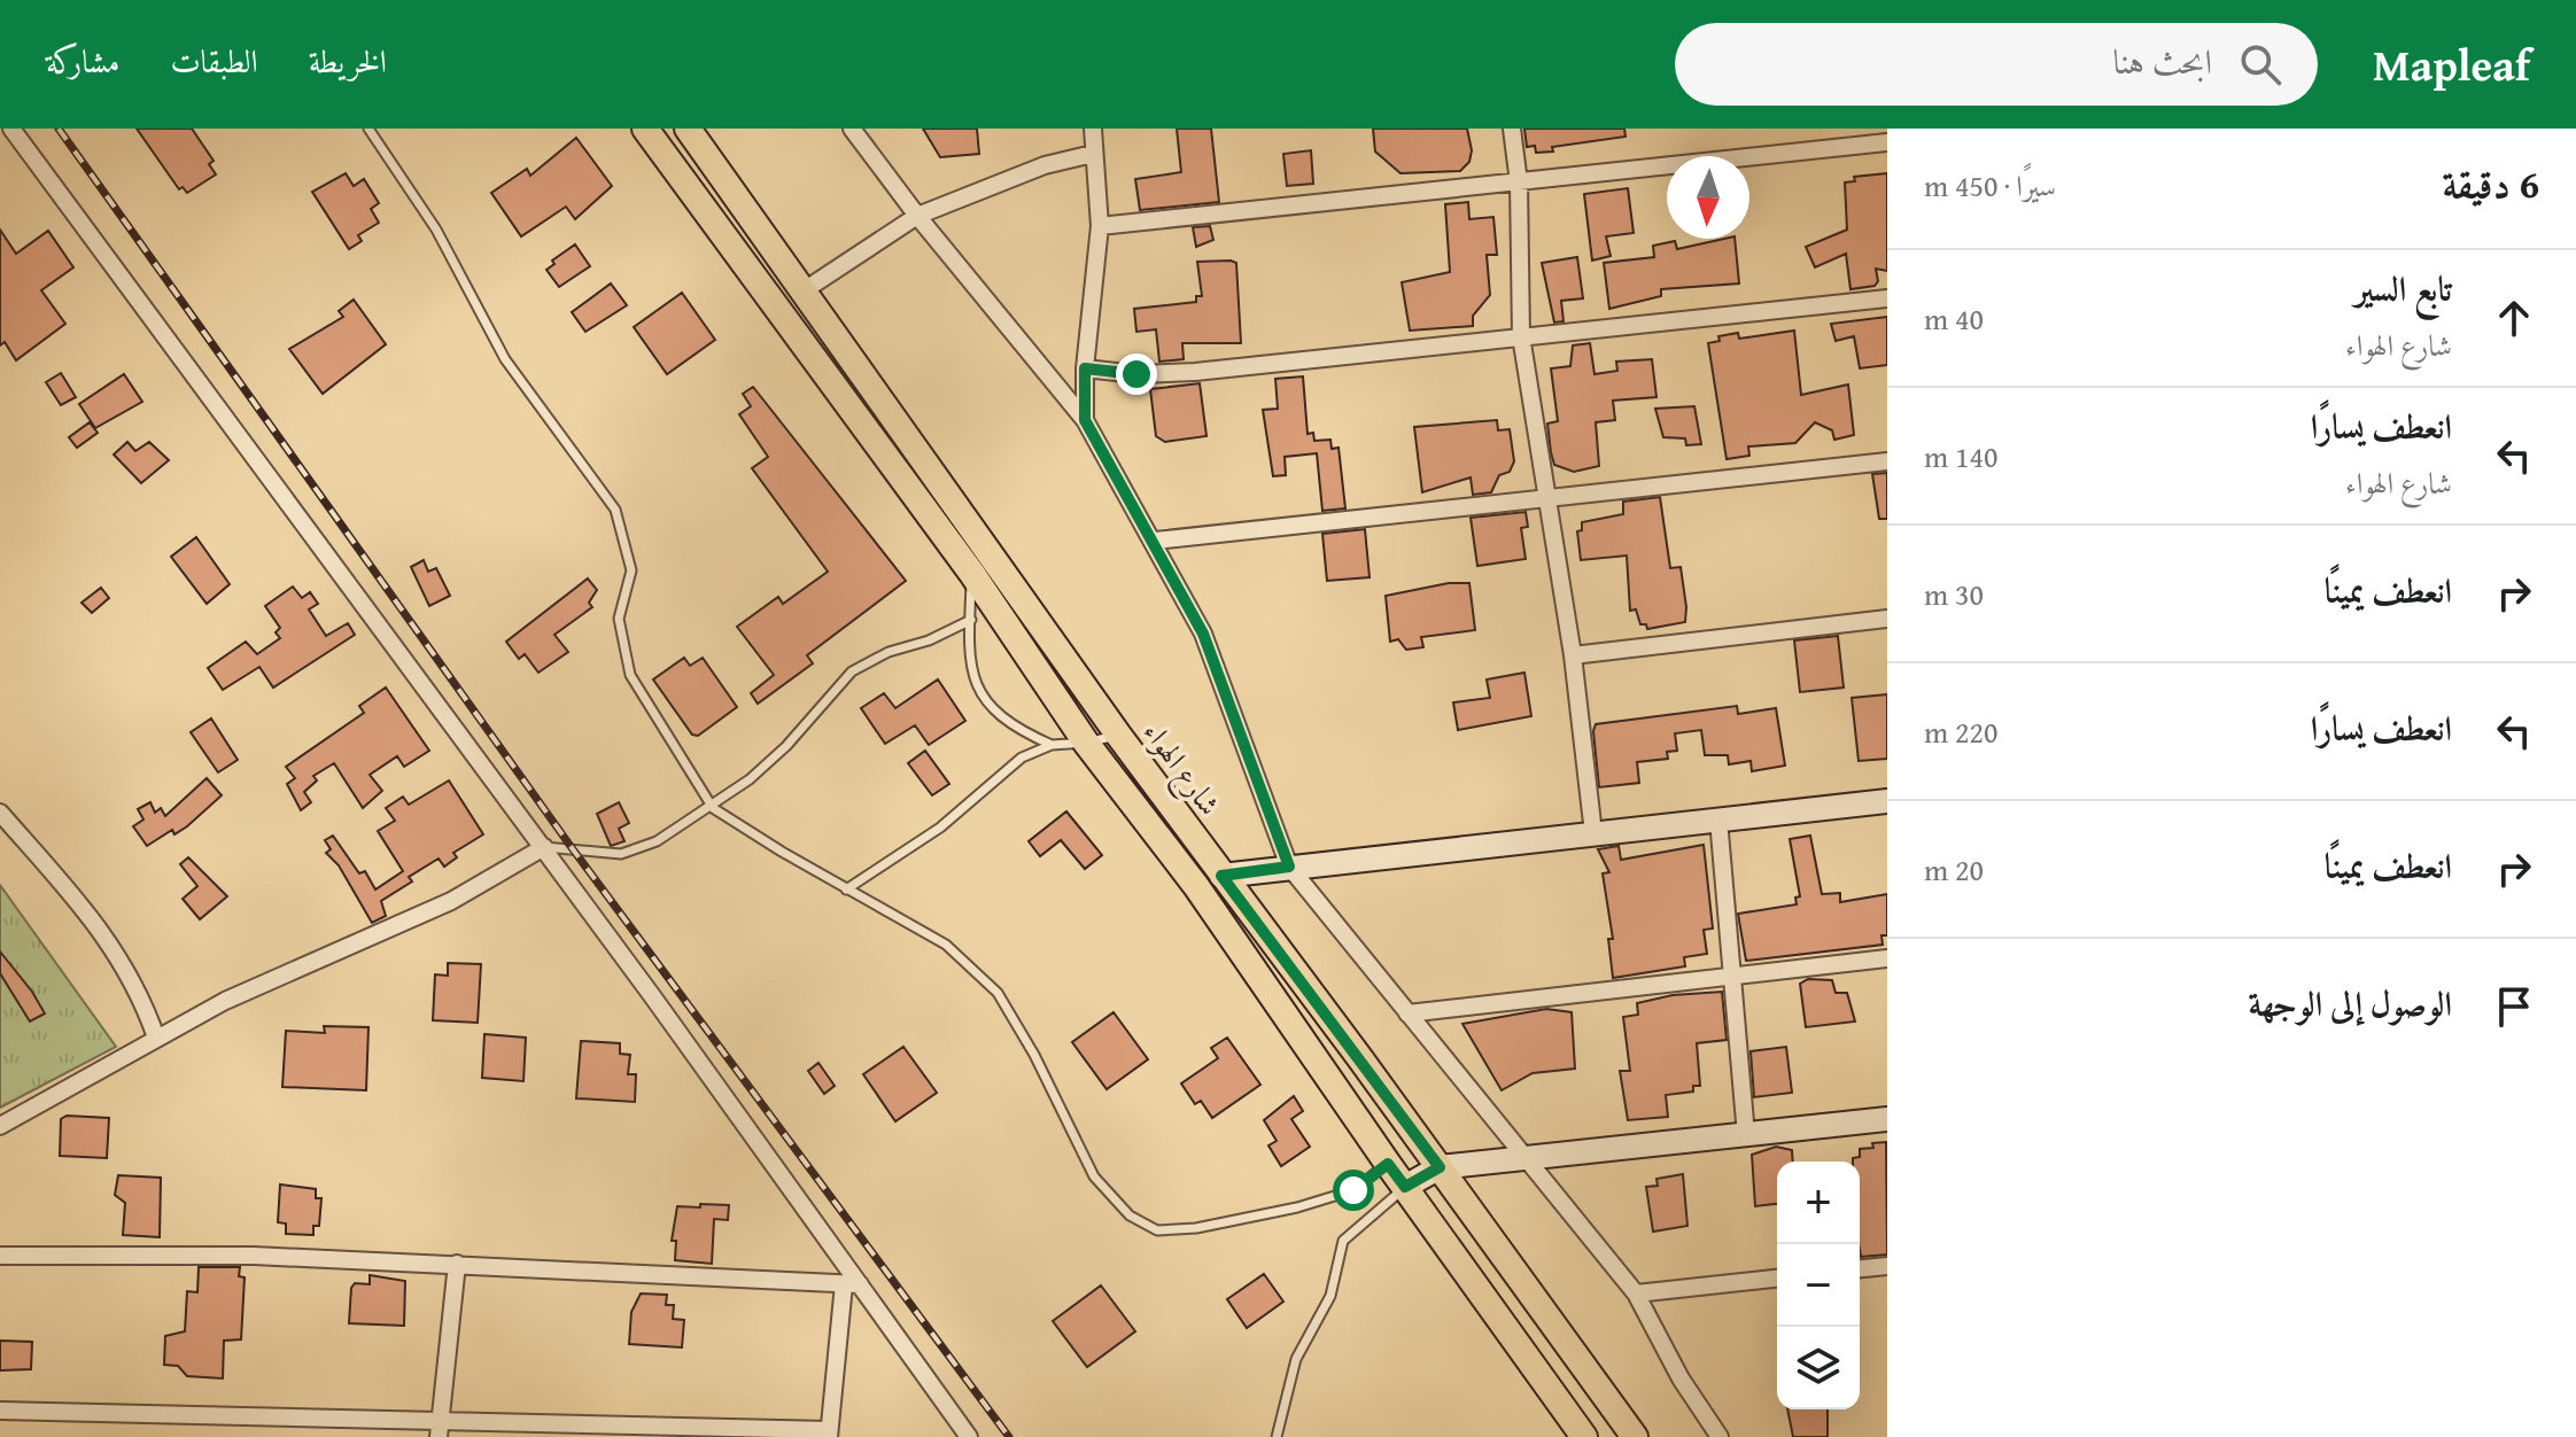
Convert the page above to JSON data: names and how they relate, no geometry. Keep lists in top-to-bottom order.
{
  "streets": {
    "main road": ["شارع الهواء"]
  },
  "north": "bottom",
  "page": {
    "header": "Mapleaf",
    "search": "ابحث هنا",
    "nav": ["الخريطة", "الطبقات", "مشاركة"],
    "heading": ["6 دقيقة", "سيرًا · 450 m"],
    "list": [
      ["تابع السير", "شارع الهواء", "40 m"],
      ["انعطف يسارًا", "شارع الهواء", "140 m"],
      ["انعطف يمينًا", "30 m"],
      ["انعطف يسارًا", "220 m"],
      ["انعطف يمينًا", "20 m"],
      "الوصول إلى الوجهة"
    ],
    "map_buttons": ["+", "−"]
  }
}
